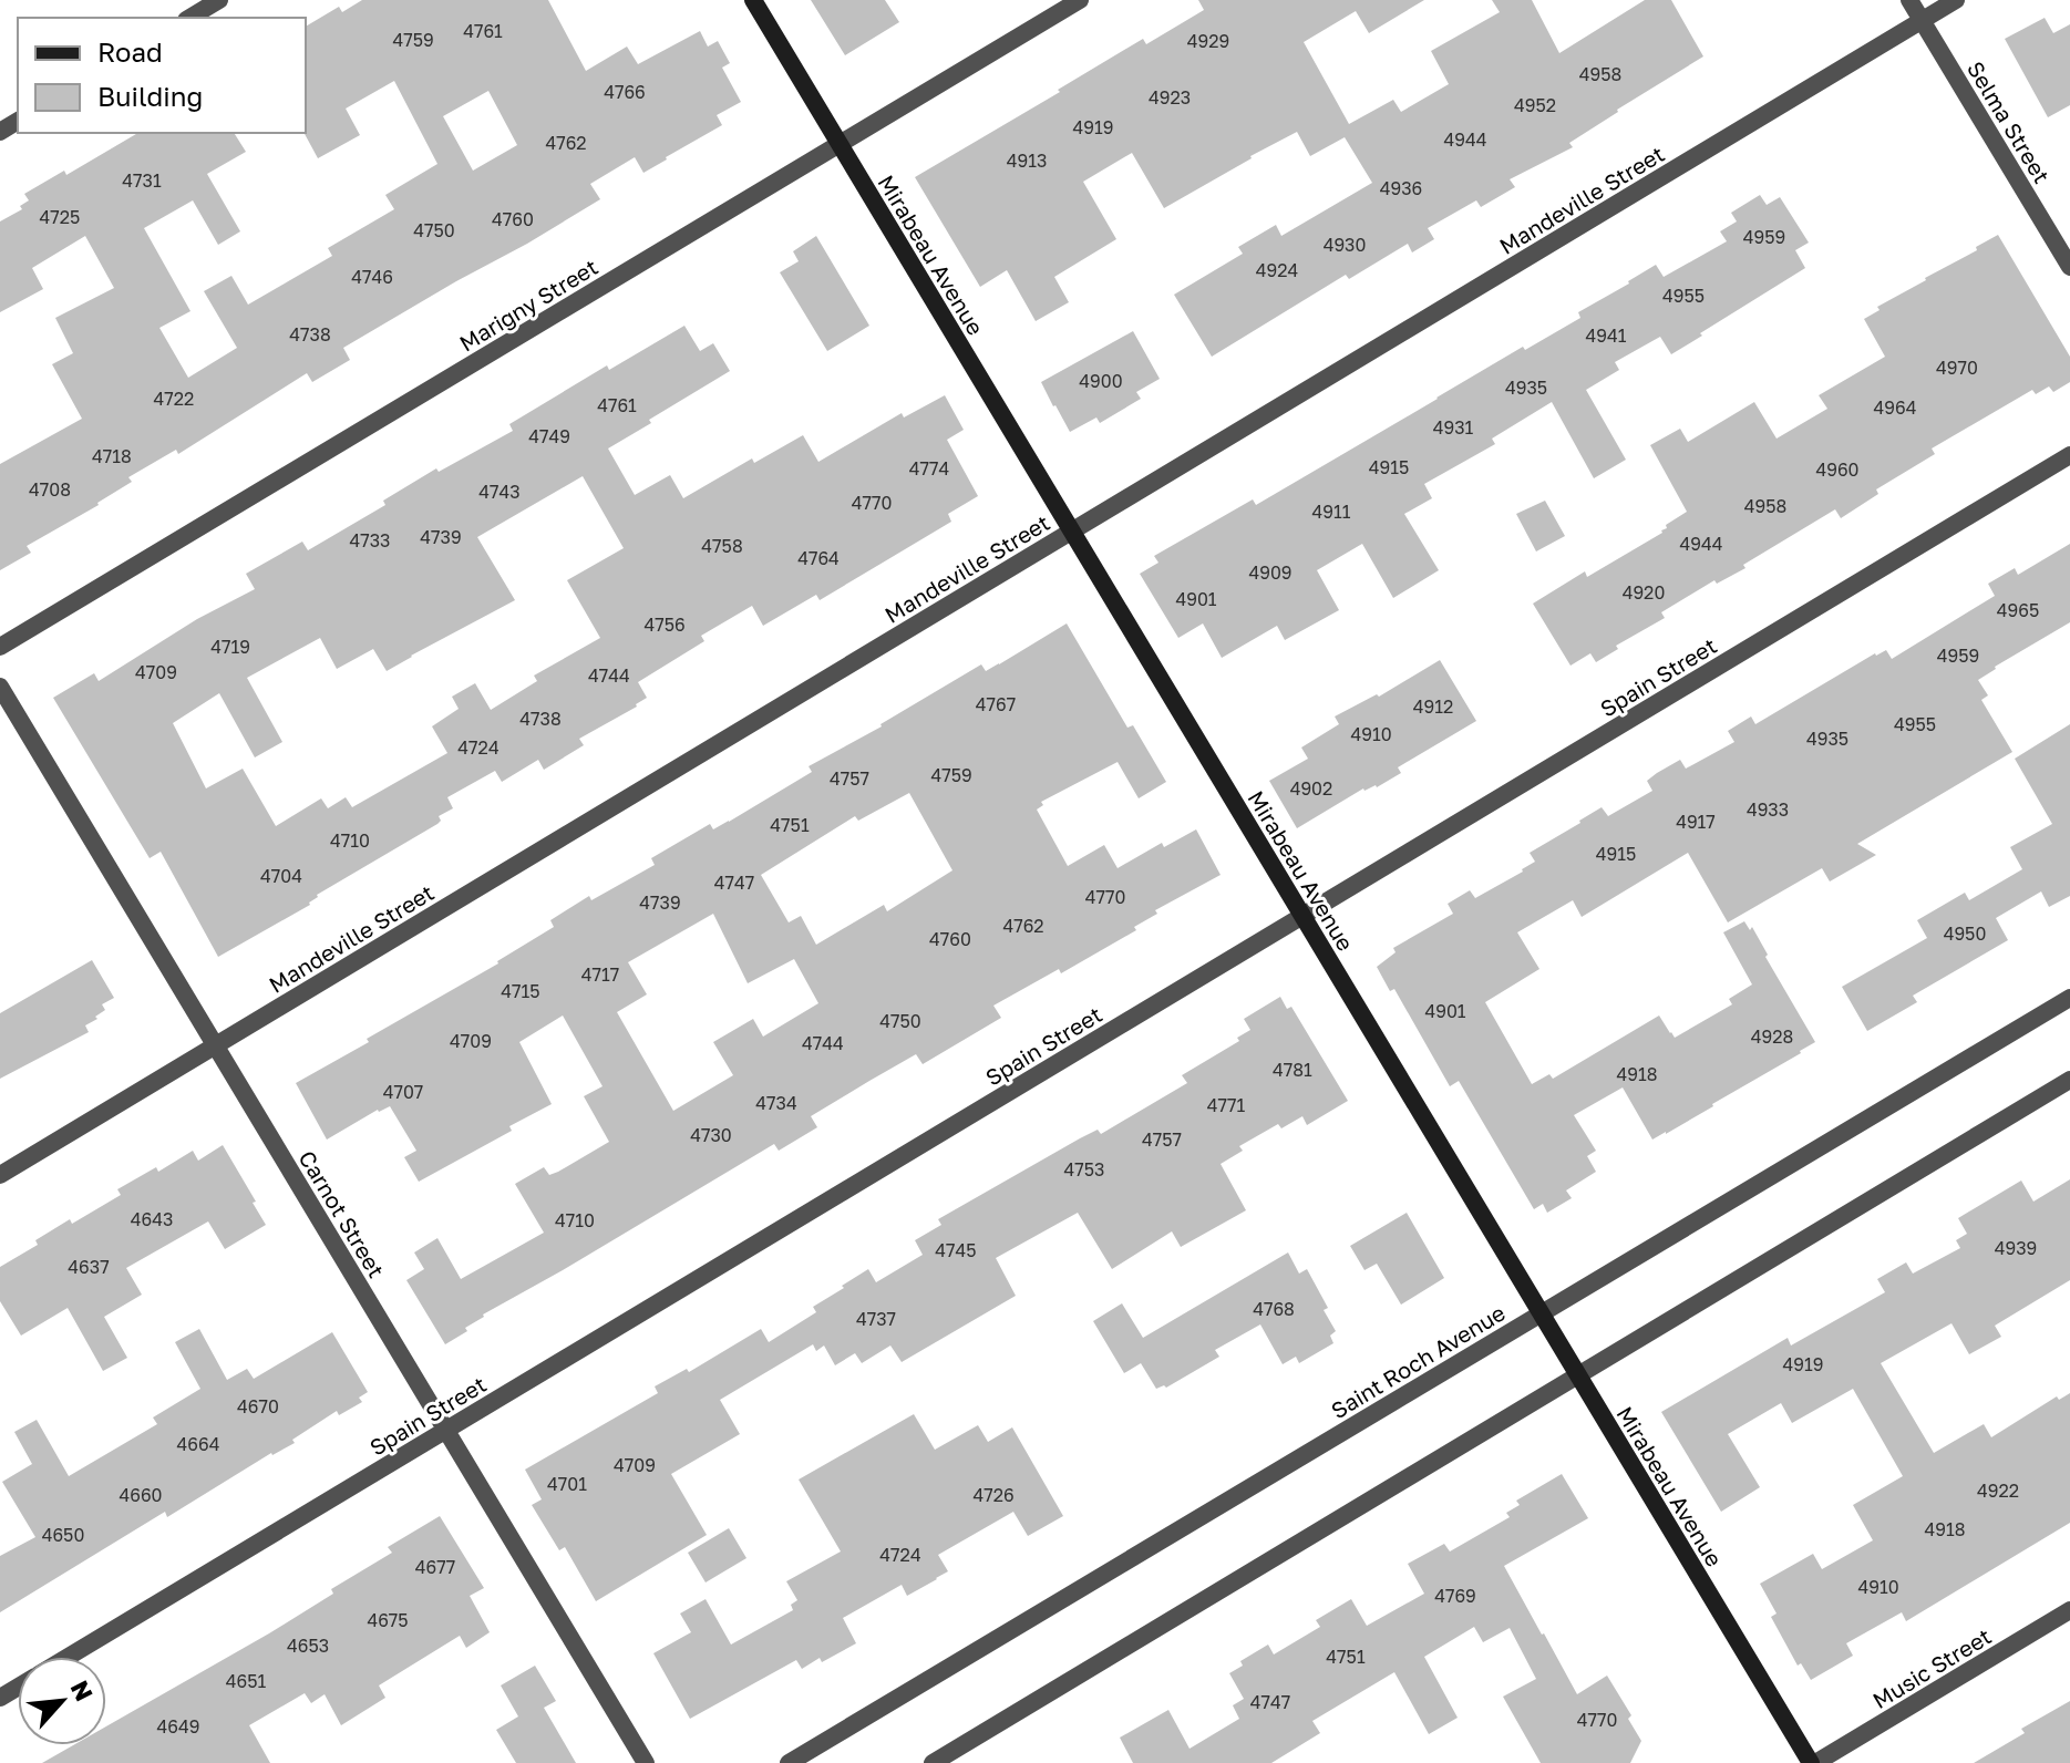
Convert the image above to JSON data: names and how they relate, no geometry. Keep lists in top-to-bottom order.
{
  "streets": {
    "street": [
      "Selma Street",
      "Mandeville Street",
      "Mirabeau Avenue",
      "Marigny Street",
      "Spain Street",
      "Carnot Street",
      "Saint Roch Avenue",
      "Music Street"
    ]
  },
  "crossings": [
    ["Selma Street", "Mandeville Street"],
    ["Mandeville Street", "Mirabeau Avenue"],
    ["Mandeville Street", "Carnot Street"],
    ["Mirabeau Avenue", "Marigny Street"],
    ["Mirabeau Avenue", "Spain Street"],
    ["Mirabeau Avenue", "Saint Roch Avenue"],
    ["Mirabeau Avenue", "Music Street"],
    ["Spain Street", "Carnot Street"]
  ],
  "house_numbers": [
    "4761",
    "4759",
    "4929",
    "4958",
    "4766",
    "4923",
    "4952",
    "4919",
    "4944",
    "4762",
    "4913",
    "4731",
    "4936",
    "4725",
    "4760",
    "4750",
    "4959",
    "4930",
    "4924",
    "4746",
    "4955",
    "4738",
    "4941",
    "4970",
    "4900",
    "4935",
    "4722",
    "4761",
    "4964",
    "4931",
    "4749",
    "4718",
    "4915",
    "4774",
    "4960",
    "4708",
    "4743",
    "4770",
    "4958",
    "4911",
    "4739",
    "4733",
    "4944",
    "4758",
    "4764",
    "4909",
    "4920",
    "4901",
    "4965",
    "4756",
    "4719",
    "4959",
    "4709",
    "4744",
    "4767",
    "4912",
    "4738",
    "4955",
    "4910",
    "4935",
    "4724",
    "4759",
    "4757",
    "4902",
    "4933",
    "4917",
    "4751",
    "4710",
    "4915",
    "4704",
    "4747",
    "4770",
    "4739",
    "4762",
    "4950",
    "4760",
    "4717",
    "4715",
    "4901",
    "4750",
    "4928",
    "4709",
    "4744",
    "4781",
    "4918",
    "4707",
    "4734",
    "4771",
    "4730",
    "4757",
    "4753",
    "4643",
    "4710",
    "4939",
    "4745",
    "4637",
    "4768",
    "4737",
    "4919",
    "4670",
    "4664",
    "4709",
    "4701",
    "4922",
    "4660",
    "4726",
    "4918",
    "4650",
    "4724",
    "4677",
    "4910",
    "4769",
    "4675",
    "4653",
    "4751",
    "4651",
    "4747",
    "4770",
    "4649"
  ],
  "legend": ["Road", "Building"],
  "north": "top right"
}
